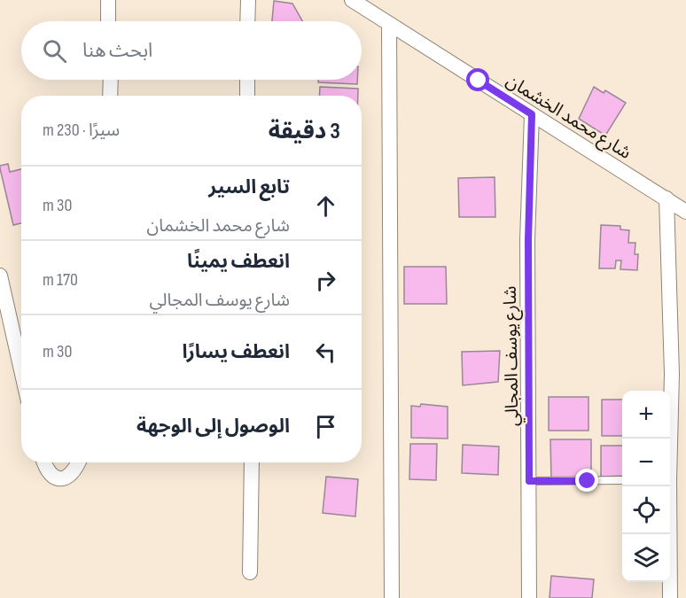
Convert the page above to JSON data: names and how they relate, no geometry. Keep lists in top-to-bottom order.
{
  "streets": {
    "street": ["شارع محمد الخشمان", "شارع يوسف المجالي"]
  },
  "crossings": [
    ["شارع محمد الخشمان", "شارع يوسف المجالي"]
  ],
  "page": {
    "search": "ابحث هنا",
    "heading": ["3 دقيقة", "سيرًا · 230 m"],
    "list": [
      ["تابع السير", "شارع محمد الخشمان", "30 m"],
      ["انعطف يمينًا", "شارع يوسف المجالي", "170 m"],
      ["انعطف يسارًا", "30 m"],
      "الوصول إلى الوجهة"
    ],
    "map_buttons": ["+", "−"]
  }
}
